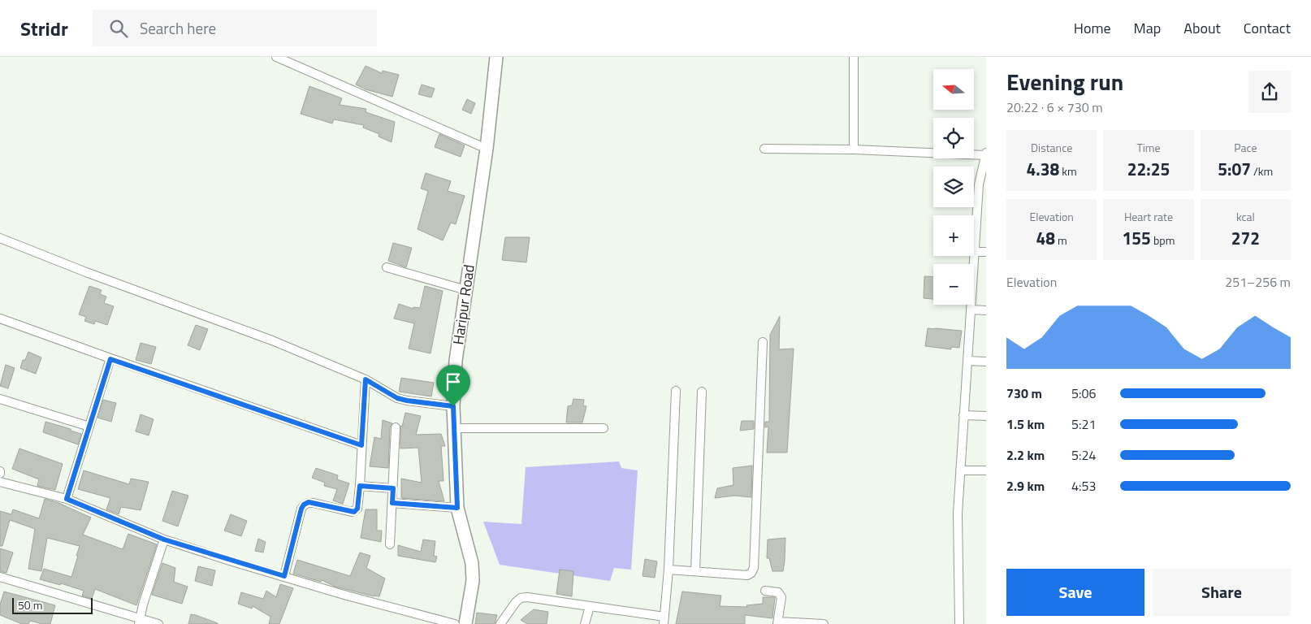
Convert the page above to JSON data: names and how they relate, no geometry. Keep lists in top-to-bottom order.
{
  "streets": {
    "street": ["Haripur Road"]
  },
  "scale_bar": "50 m",
  "north": "left",
  "page": {
    "header": "Stridr",
    "search": "Search here",
    "nav": [
      "Home",
      "Map",
      "About",
      "Contact"
    ],
    "heading": ["Evening run", "20:22 · 6 × 730 m"],
    "map_buttons": ["+", "−"],
    "stats": [
      ["Distance", "4.38 km"],
      ["Time", "22:25"],
      ["Pace", "5:07 /km"],
      ["Elevation", "48 m"],
      ["Heart rate", "155 bpm"],
      ["kcal", "272"]
    ],
    "chart": ["Elevation", "251–256 m"],
    "list": [
      {
        "name": "730 m",
        "note": "5:06"
      },
      {
        "name": "1.5 km",
        "note": "5:21"
      },
      {
        "name": "2.2 km",
        "note": "5:24"
      },
      {
        "name": "2.9 km",
        "note": "4:53"
      }
    ],
    "buttons": ["Save", "Share"],
    "scale": "50 m"
  }
}
